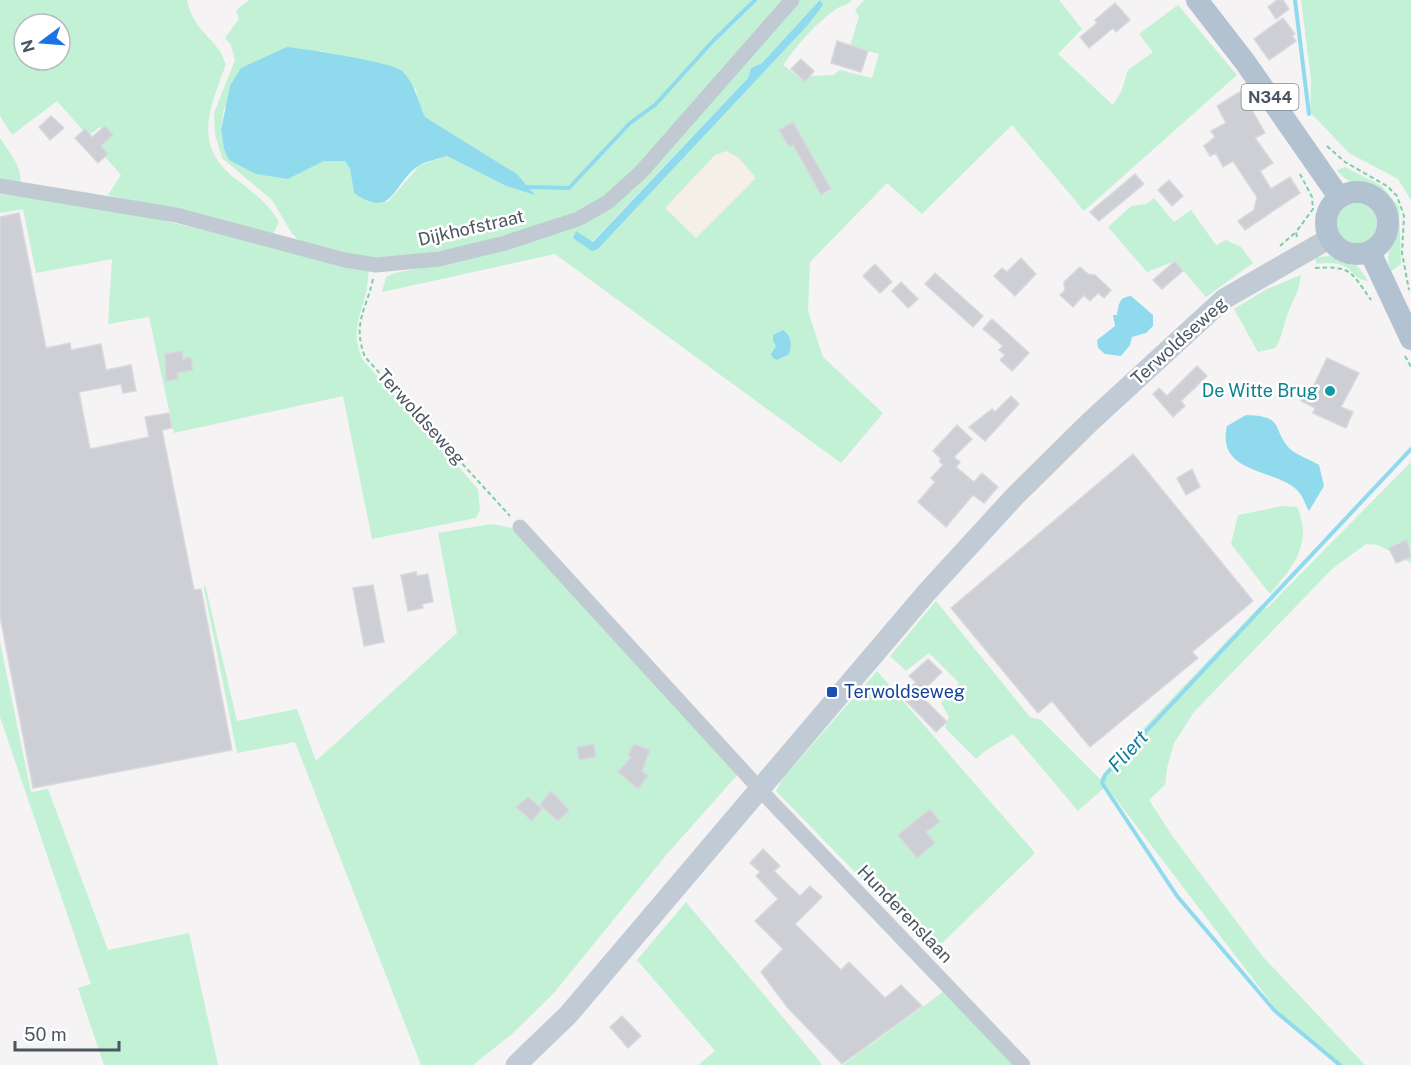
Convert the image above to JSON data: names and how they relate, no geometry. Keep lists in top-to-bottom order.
{
  "streets": {
    "main road": ["N344", "Terwoldseweg"],
    "street": ["Dijkhofstraat", "Hunderenslaan"]
  },
  "crossings": [
    ["N344", "Terwoldseweg"],
    ["Dijkhofstraat", "Terwoldseweg"],
    ["Terwoldseweg", "Hunderenslaan"]
  ],
  "water": ["Fliert"],
  "places": {
    "other": ["De Witte Brug"],
    "transit": ["Terwoldseweg"]
  },
  "scale_bar": "50 m",
  "north": "left"
}
